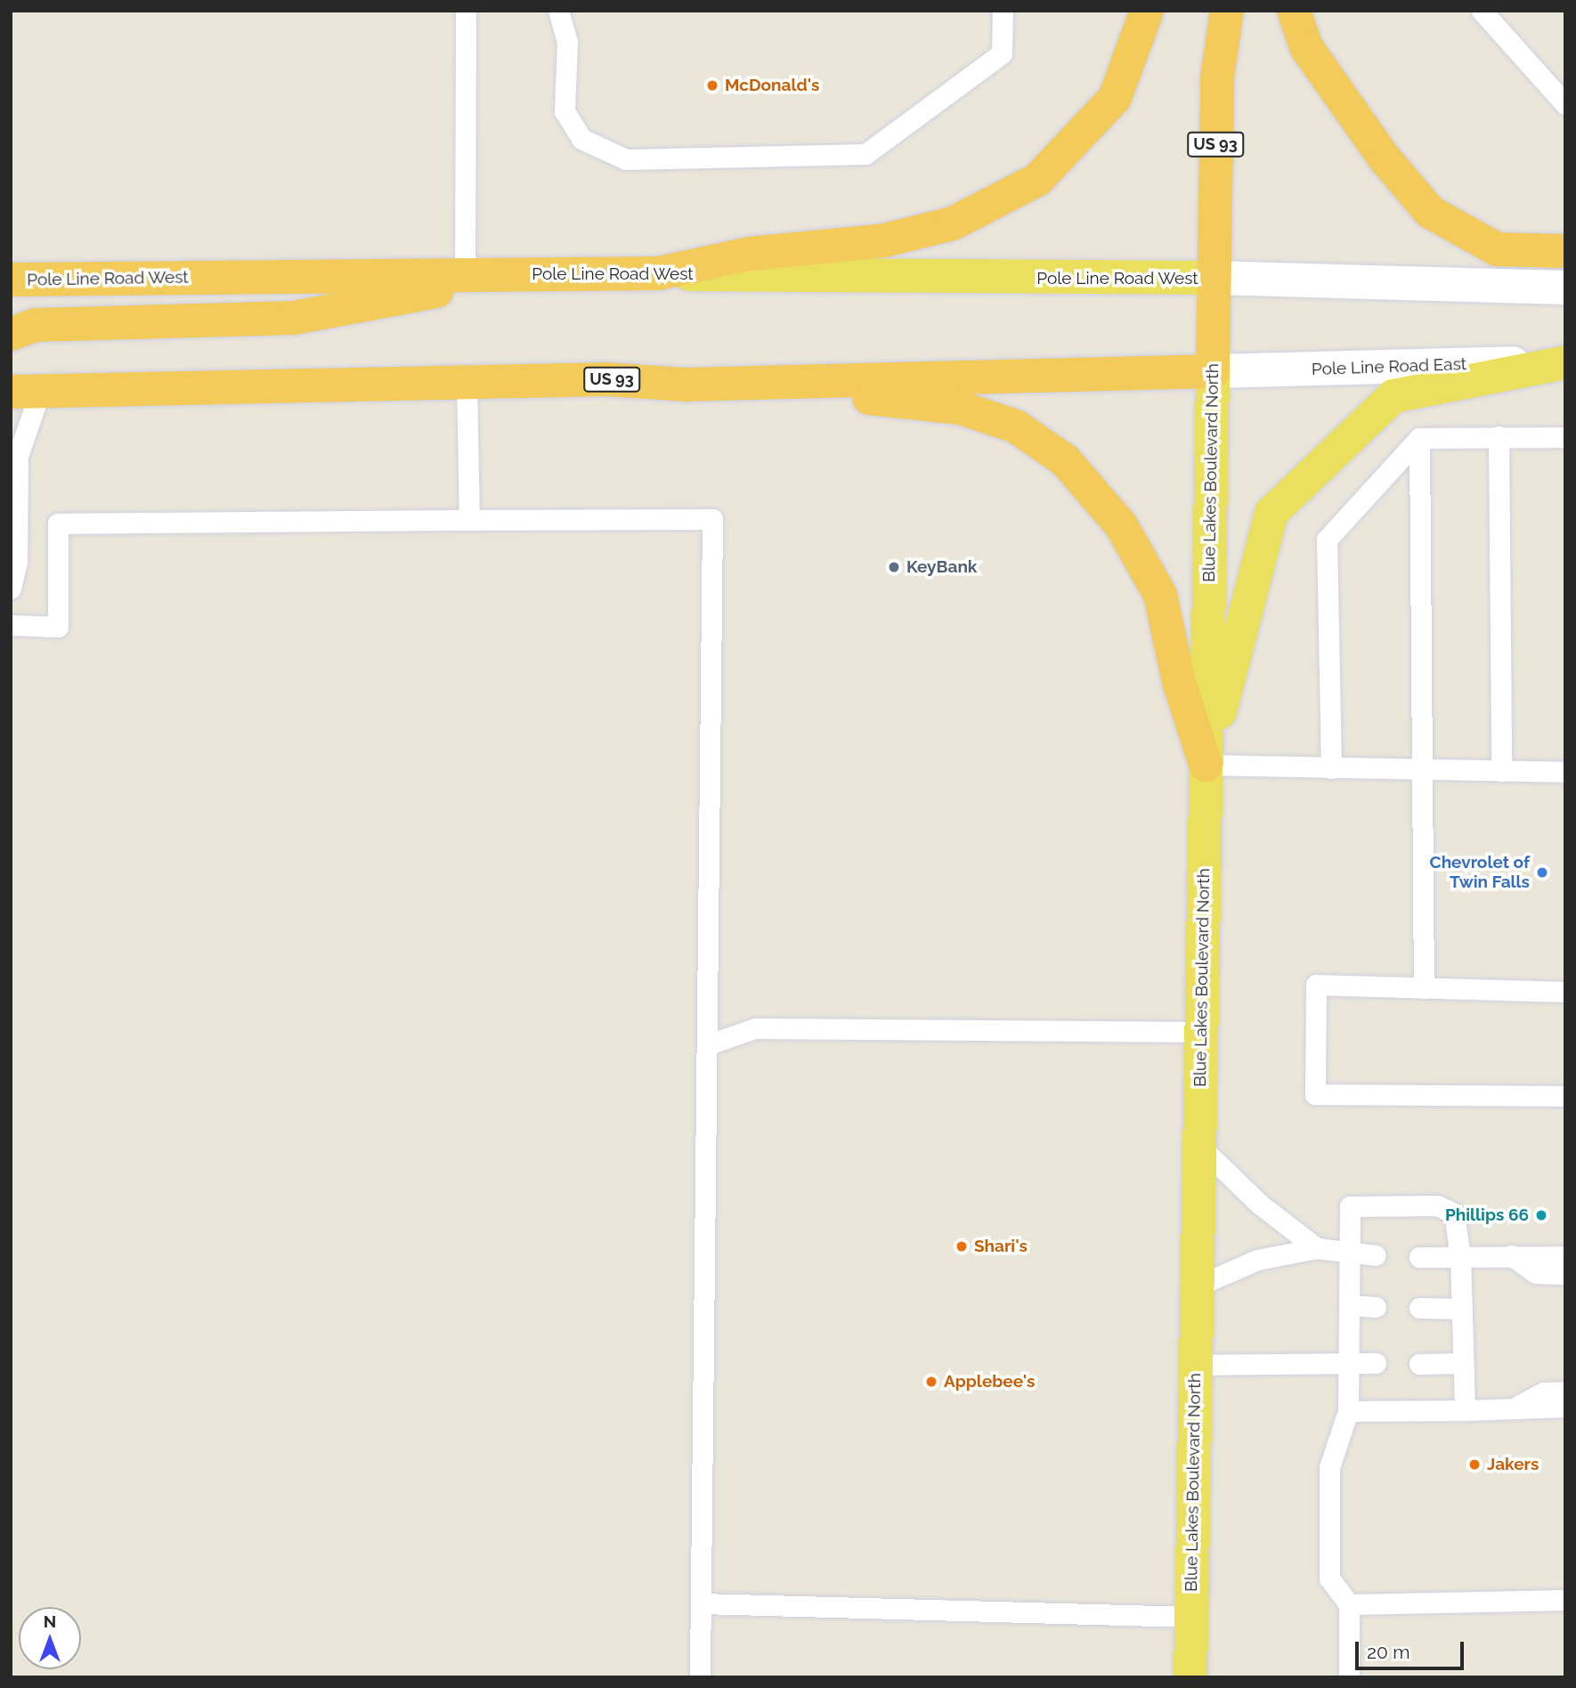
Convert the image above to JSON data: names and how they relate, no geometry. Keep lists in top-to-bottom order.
{
  "streets": {
    "highway": ["US 93", "Pole Line Road West", "Blue Lakes Boulevard North"],
    "main road": ["Pole Line Road East"]
  },
  "crossings": [
    ["US 93", "Pole Line Road West"],
    ["US 93", "Pole Line Road East"],
    ["US 93", "Blue Lakes Boulevard North"],
    ["Pole Line Road West", "Blue Lakes Boulevard North"],
    ["Pole Line Road East", "Blue Lakes Boulevard North"]
  ],
  "places": [
    "McDonald's",
    "KeyBank",
    "Chevrolet of Twin Falls",
    "Phillips 66",
    "Shari's",
    "Applebee's",
    "Jakers"
  ],
  "scale_bar": "20 m",
  "north": "top"
}
